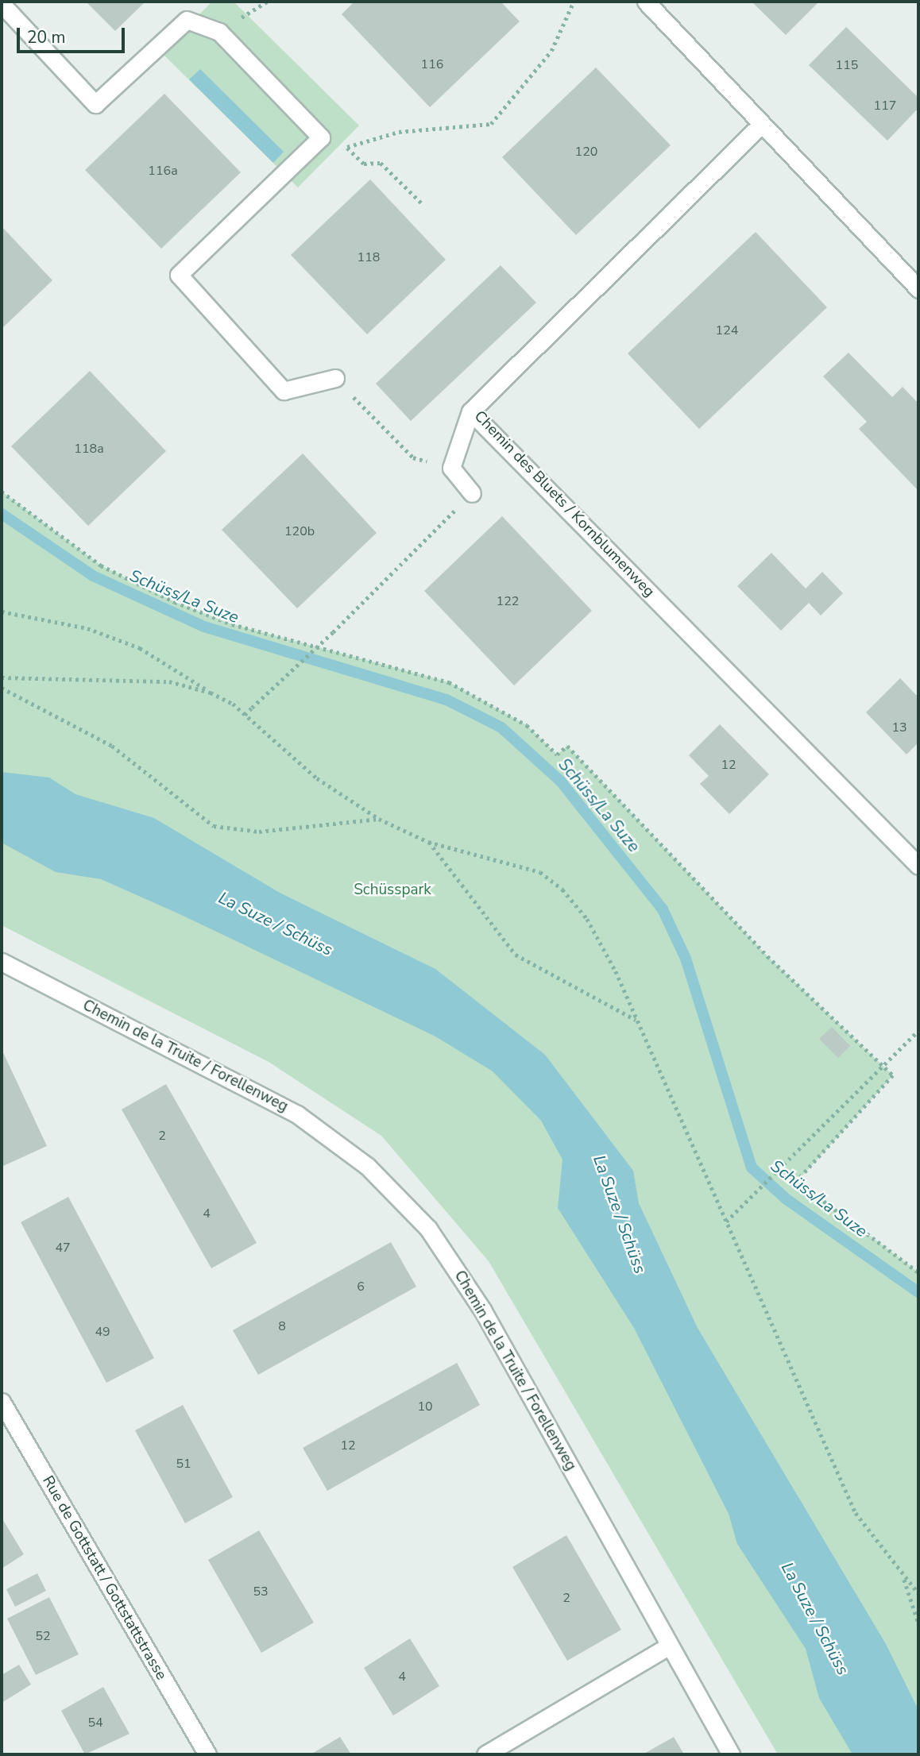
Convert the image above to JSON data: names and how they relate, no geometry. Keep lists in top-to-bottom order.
{
  "streets": {
    "street": ["Chemin des Bluets / Kornblumenweg", "Chemin de la Truite / Forellenweg", "Rue de Gottstatt / Gottstattstrasse"]
  },
  "water": ["Schüss/La Suze", "La Suze / Schüss"],
  "parks": ["Schüsspark"],
  "house_numbers": [
    "116",
    "115",
    "117",
    "120",
    "116a",
    "118",
    "124",
    "118a",
    "120b",
    "122",
    "13",
    "12",
    "2",
    "4",
    "47",
    "6",
    "8",
    "49",
    "10",
    "12",
    "51",
    "53",
    "2",
    "52",
    "4",
    "54"
  ],
  "scale_bar": "20 m"
}
